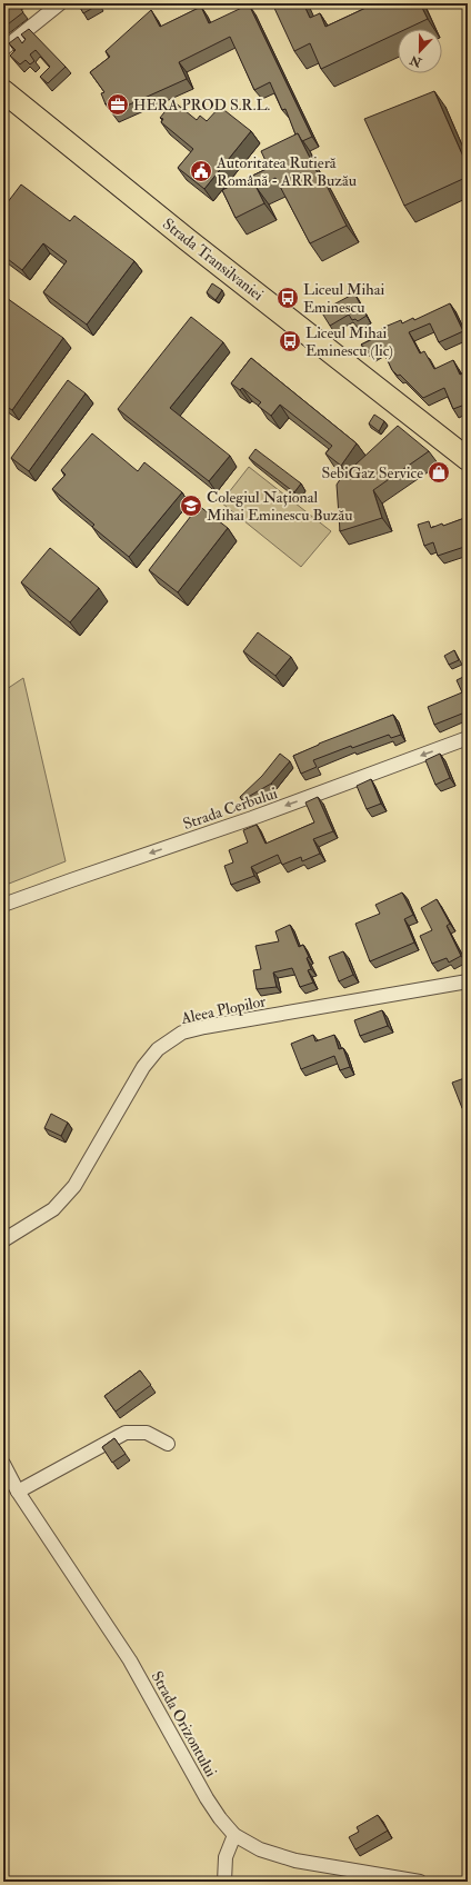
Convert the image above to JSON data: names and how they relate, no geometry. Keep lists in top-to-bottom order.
{
  "streets": {
    "main road": ["Strada Transilvaniei"],
    "street": ["Strada Cerbului", "Aleea Plopilor", "Strada Orizontului"]
  },
  "one_way": ["Strada Cerbului"],
  "places": {
    "office": ["HERA PROD S.R.L."],
    "public building": ["Autoritatea Rutieră Română - ARR Buzău"],
    "bus stop": ["Liceul Mihai Eminescu", "Liceul Mihai Eminescu (lic)"],
    "shop": ["SebiGaz Service"],
    "school or university": ["Colegiul Național Mihai Eminescu Buzău"]
  },
  "north": "bottom"
}
